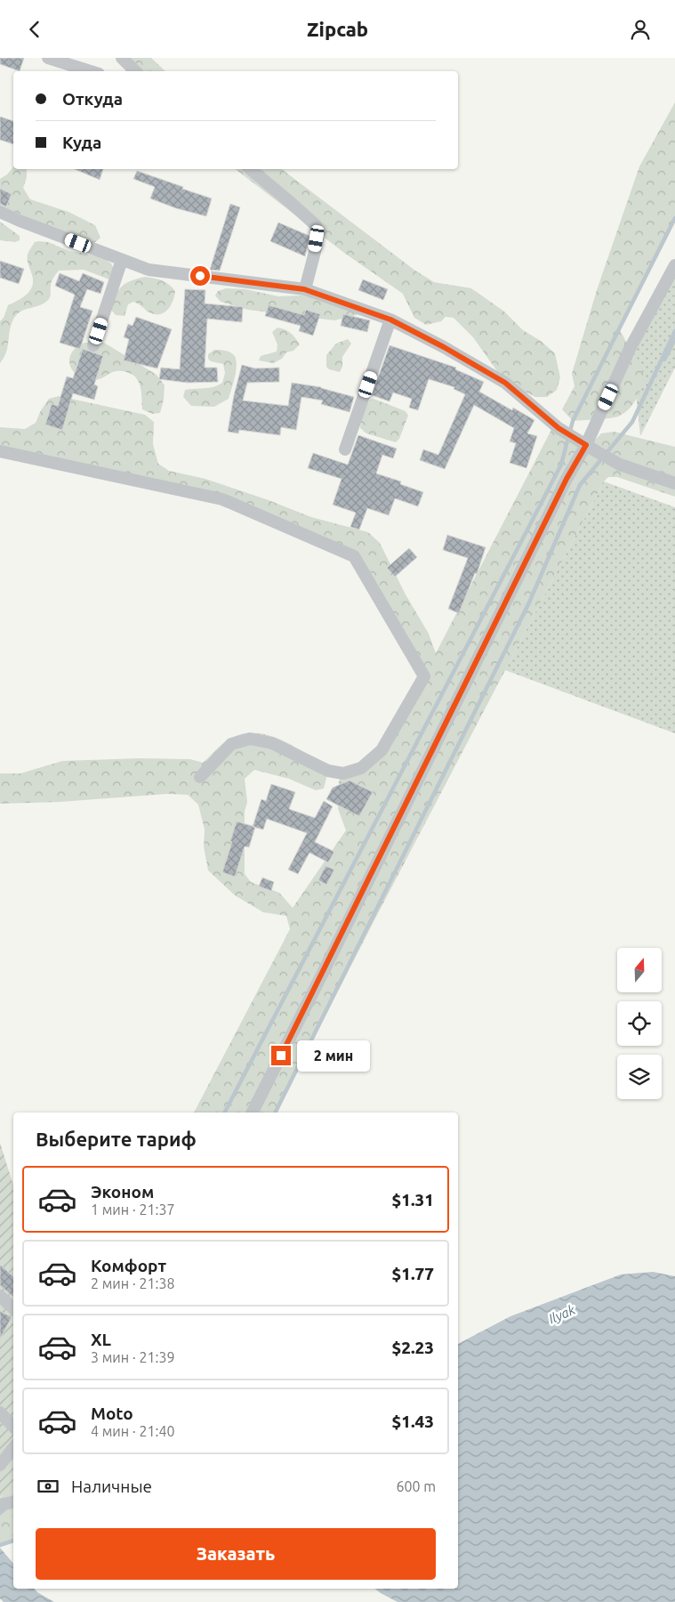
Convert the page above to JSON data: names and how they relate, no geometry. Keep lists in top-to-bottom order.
{
  "water": ["Ilyak"],
  "north": "top",
  "page": {
    "header": "Zipcab",
    "banner": ["Откуда", "Куда"],
    "bubble": "2 мин",
    "heading": "Выберите тариф",
    "list": [
      {
        "name": "Эконом",
        "note": "1 мин · 21:37",
        "value": "$1.31"
      },
      {
        "name": "Комфорт",
        "note": "2 мин · 21:38",
        "value": "$1.77"
      },
      {
        "name": "XL",
        "note": "3 мин · 21:39",
        "value": "$2.23"
      },
      {
        "name": "Moto",
        "note": "4 мин · 21:40",
        "value": "$1.43"
      }
    ],
    "pay": ["Наличные", "600 m"],
    "buttons": "Заказать"
  }
}
